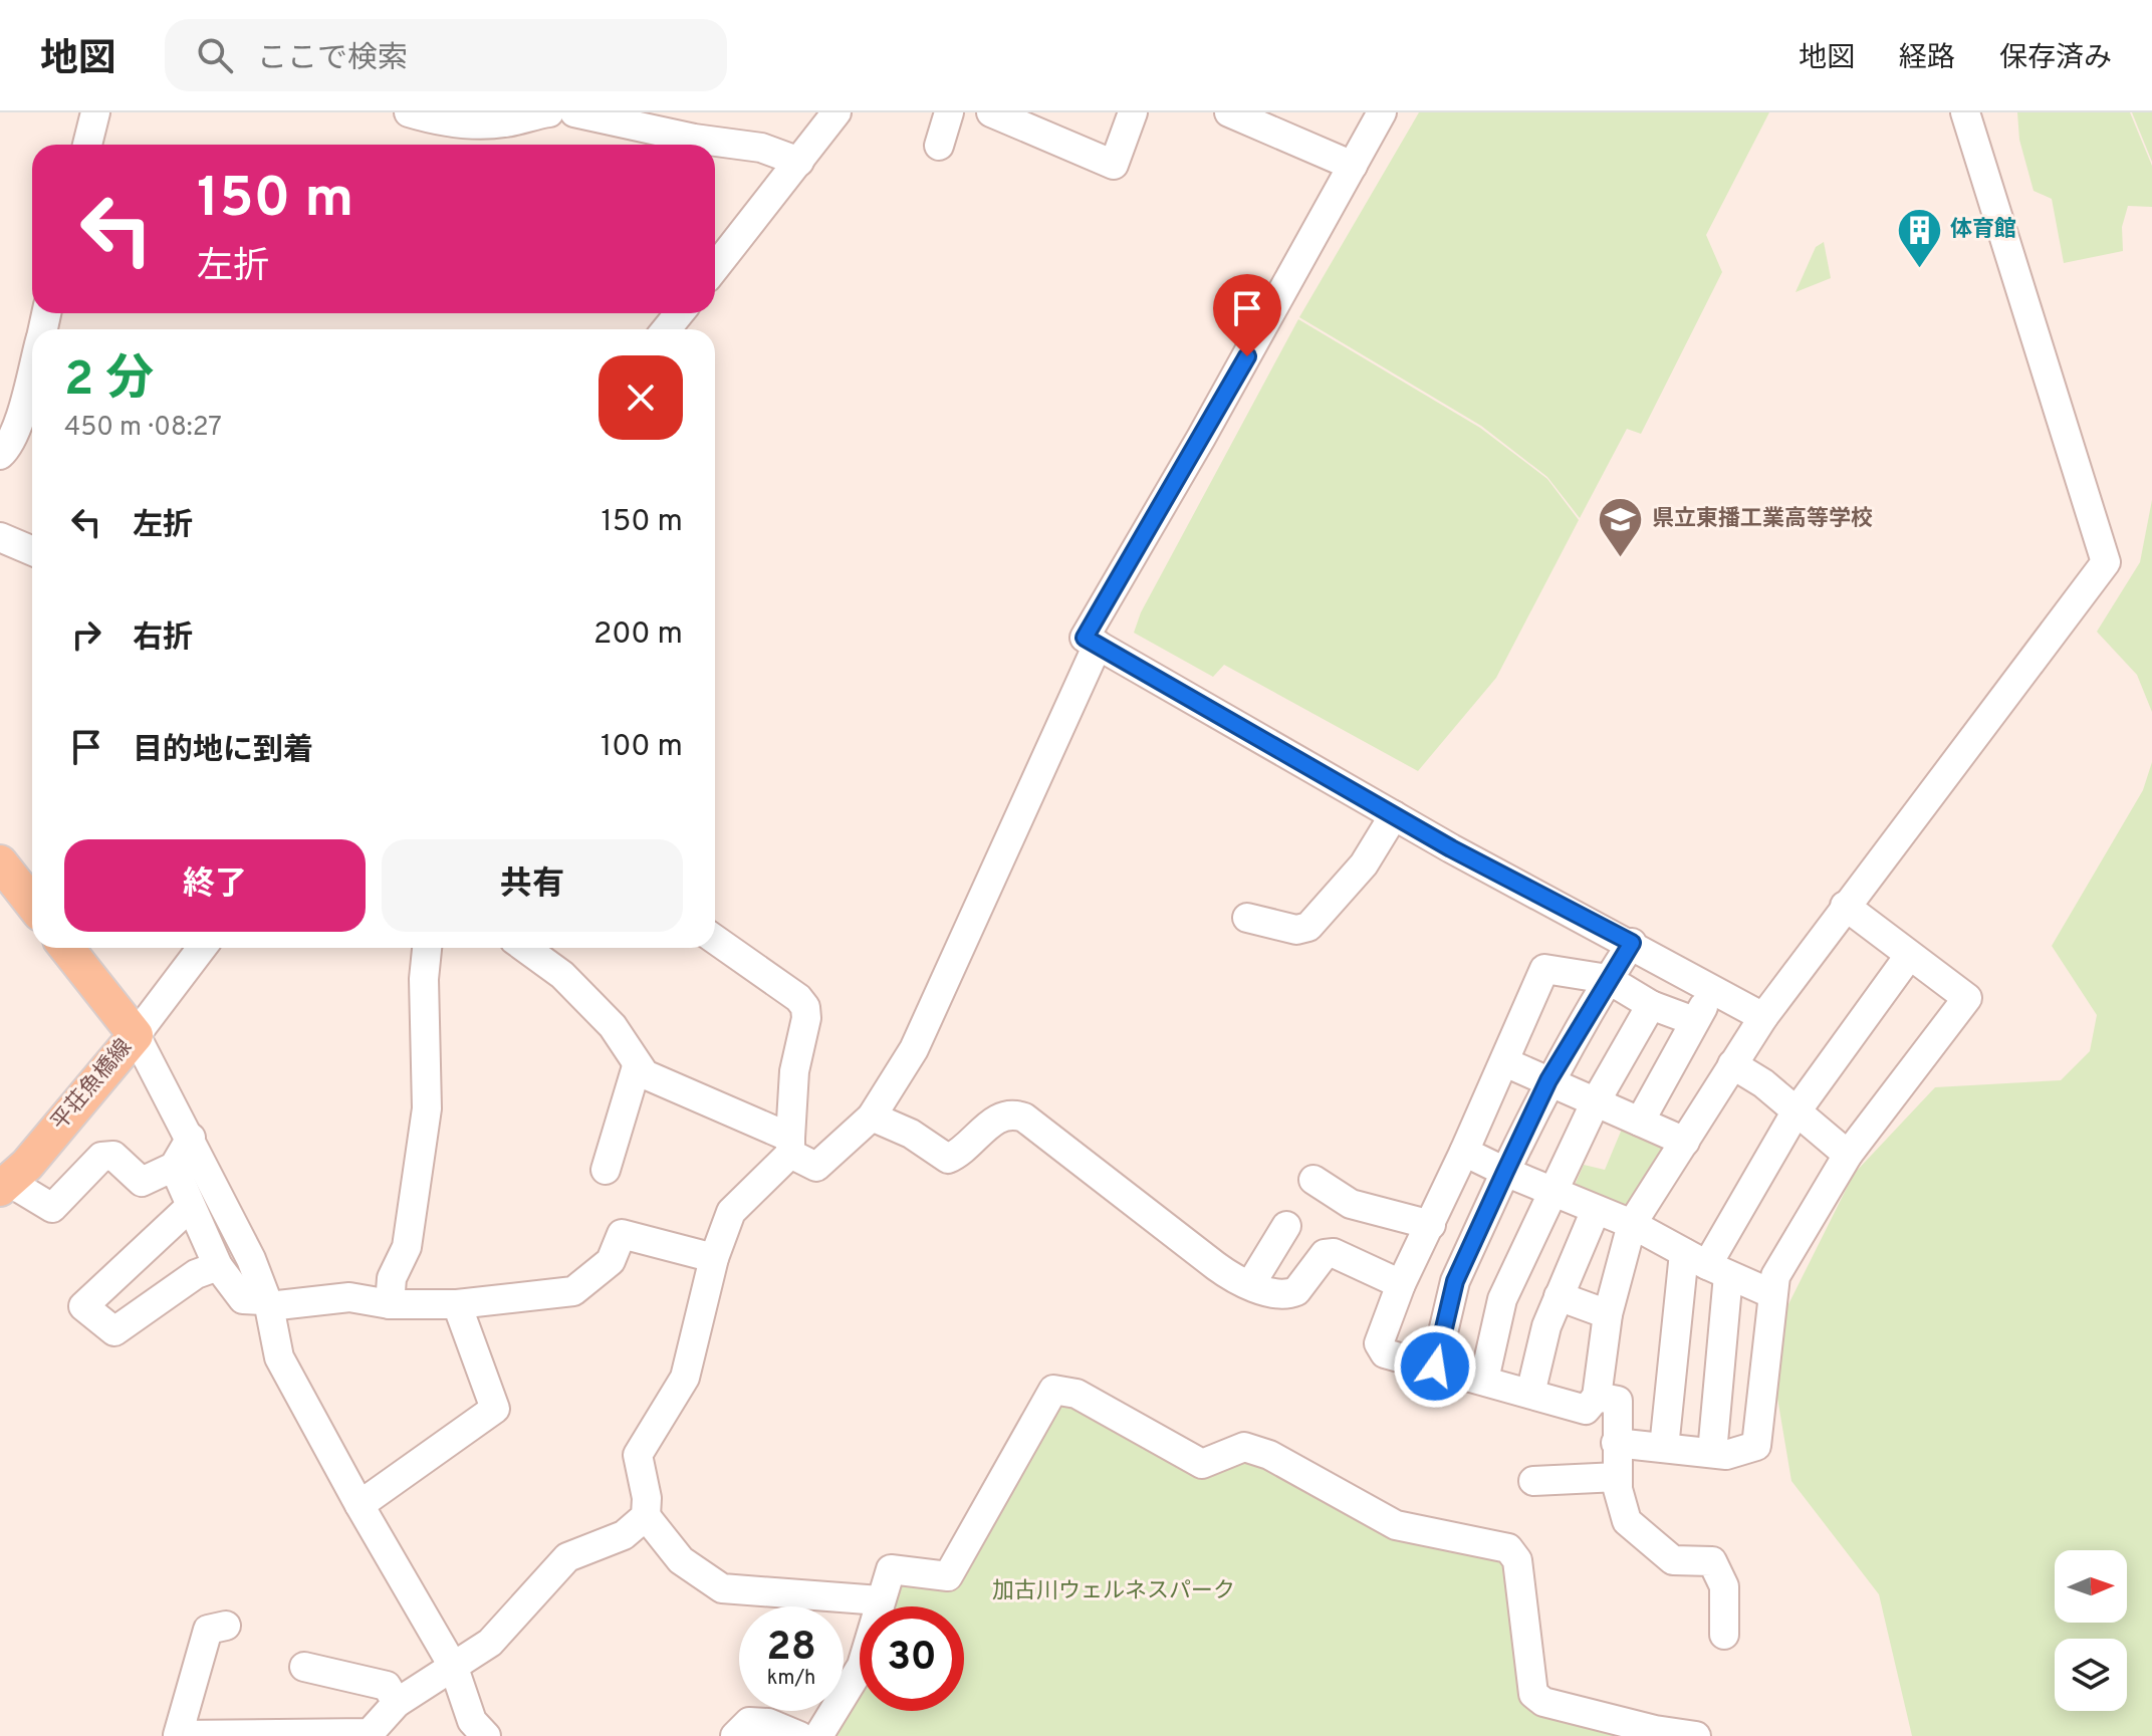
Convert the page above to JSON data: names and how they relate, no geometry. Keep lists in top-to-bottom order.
{
  "streets": {
    "main road": ["平荘魚橋線"]
  },
  "parks": ["加古川ウェルネスパーク"],
  "places": {
    "building": ["体育館"],
    "school or university": ["県立東播工業高等学校"]
  },
  "north": "right",
  "page": {
    "header": "地図",
    "search": "ここで検索",
    "nav": ["地図", "経路", "保存済み"],
    "turn": ["150 m", "左折"],
    "heading": ["2 分", "450 m · 08:27"],
    "list": [
      {
        "name": "左折",
        "value": "150 m"
      },
      {
        "name": "右折",
        "value": "200 m"
      },
      {
        "name": "目的地に到着",
        "value": "100 m"
      }
    ],
    "buttons": ["終了", "共有"],
    "speed": "28 km/h",
    "limit": "30"
  }
}
